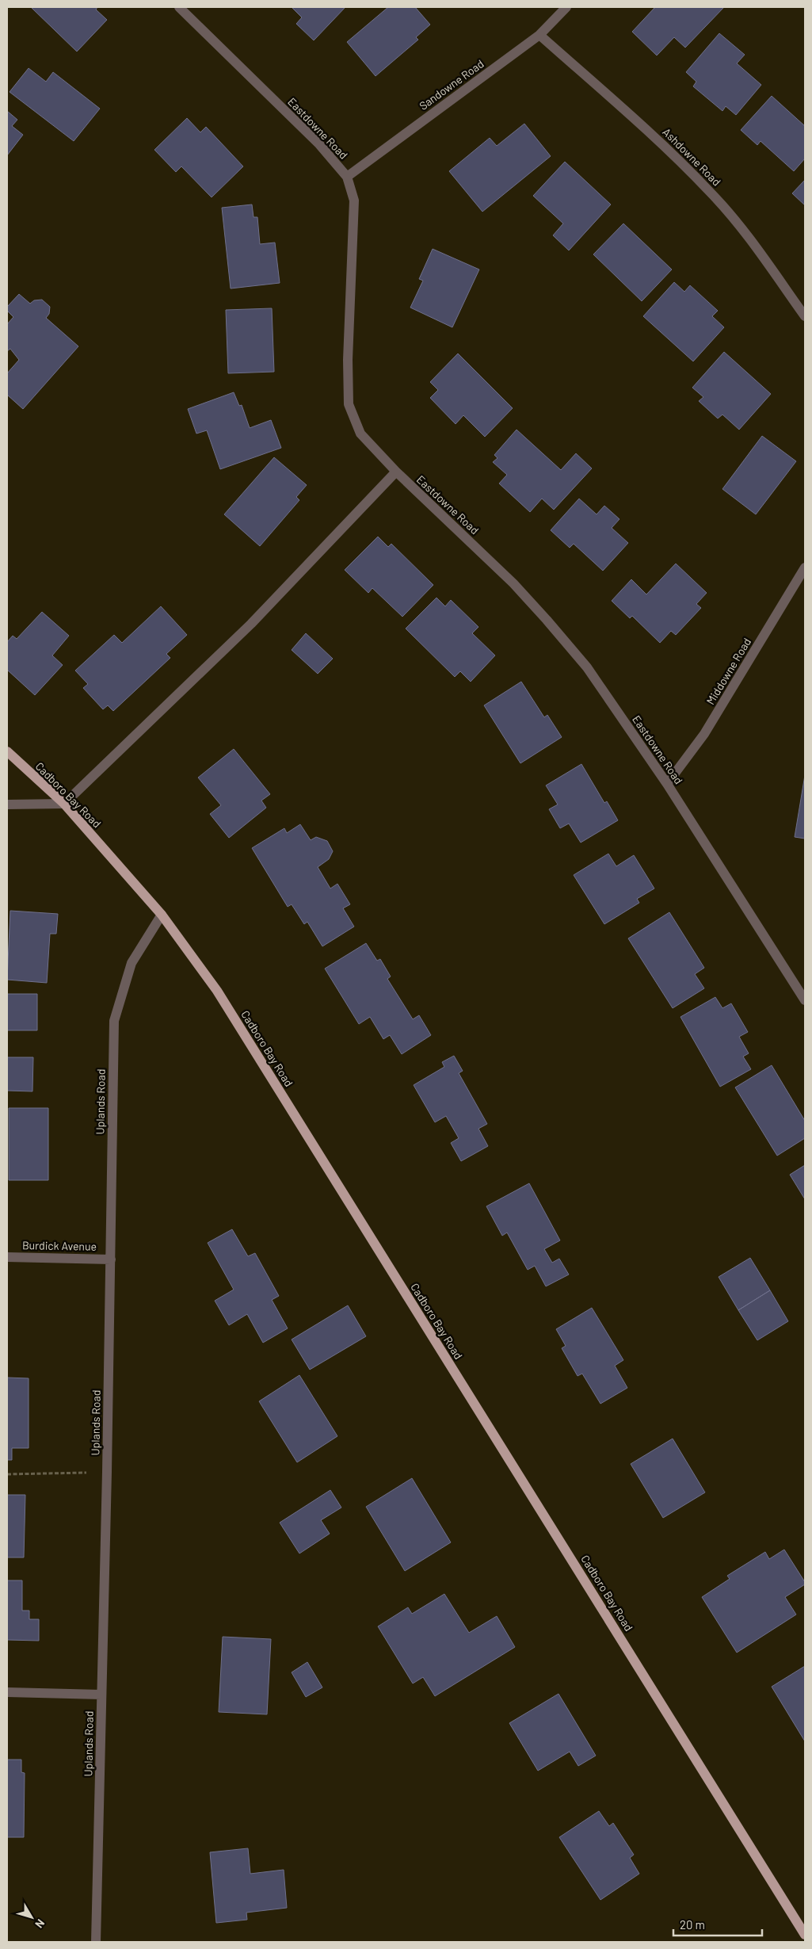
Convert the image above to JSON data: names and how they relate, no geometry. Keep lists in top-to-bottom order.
{
  "streets": {
    "main road": ["Cadboro Bay Road"],
    "street": [
      "Sandowne Road",
      "Eastdowne Road",
      "Ashdowne Road",
      "Middowne Road",
      "Uplands Road",
      "Burdick Avenue"
    ]
  },
  "crossings": [
    ["Sandowne Road", "Eastdowne Road"],
    ["Sandowne Road", "Ashdowne Road"],
    ["Eastdowne Road", "Middowne Road"],
    ["Cadboro Bay Road", "Uplands Road"],
    ["Uplands Road", "Burdick Avenue"]
  ],
  "scale_bar": "20 m",
  "north": "bottom right"
}
